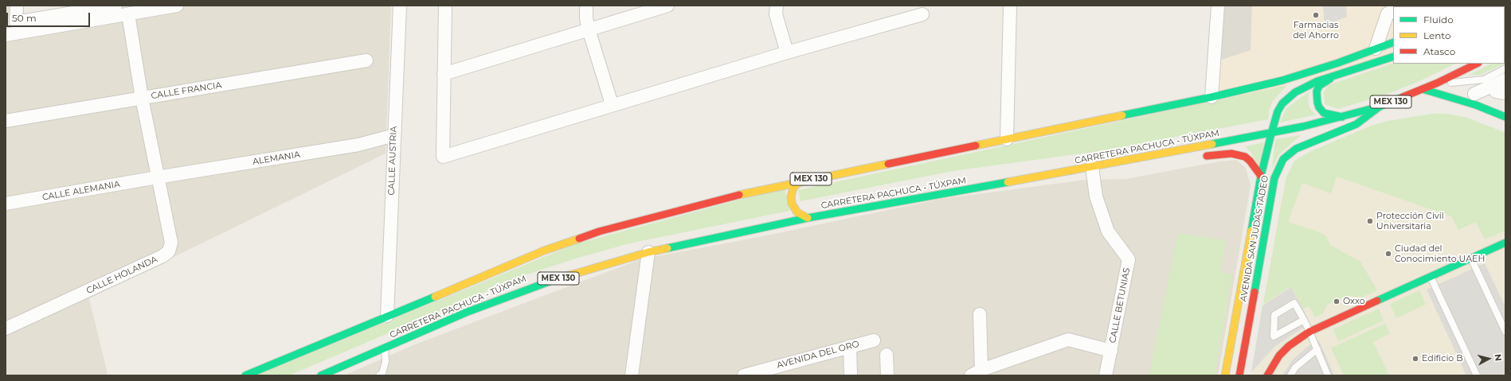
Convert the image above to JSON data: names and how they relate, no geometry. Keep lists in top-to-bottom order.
{
  "streets": {
    "main road": ["MEX 130", "CARRETERA PACHUCA - TÚXPAM", "AVENIDA SAN JUDAS TADEO"],
    "street": [
      "CALLE FRANCIA",
      "ALEMANIA",
      "CALLE AUSTRIA",
      "CALLE ALEMANIA",
      "CALLE HOLANDA",
      "CALLE BETUNIAS",
      "AVENIDA DEL ORO"
    ]
  },
  "crossings": [
    ["MEX 130", "CALLE AUSTRIA"],
    ["CARRETERA PACHUCA - TÚXPAM", "AVENIDA SAN JUDAS TADEO"],
    ["CARRETERA PACHUCA - TÚXPAM", "CALLE BETUNIAS"],
    ["ALEMANIA", "CALLE AUSTRIA"],
    ["ALEMANIA", "CALLE ALEMANIA"],
    ["ALEMANIA", "CALLE HOLANDA"],
    ["CALLE ALEMANIA", "CALLE HOLANDA"]
  ],
  "places": [
    "Farmacias del Ahorro",
    "Protección Civil Universitaria",
    "Ciudad del Conocimiento UAEH",
    "Oxxo",
    "Edificio B"
  ],
  "legend": ["Fluido", "Lento", "Atasco"],
  "scale_bar": "50 m",
  "north": "right"
}
